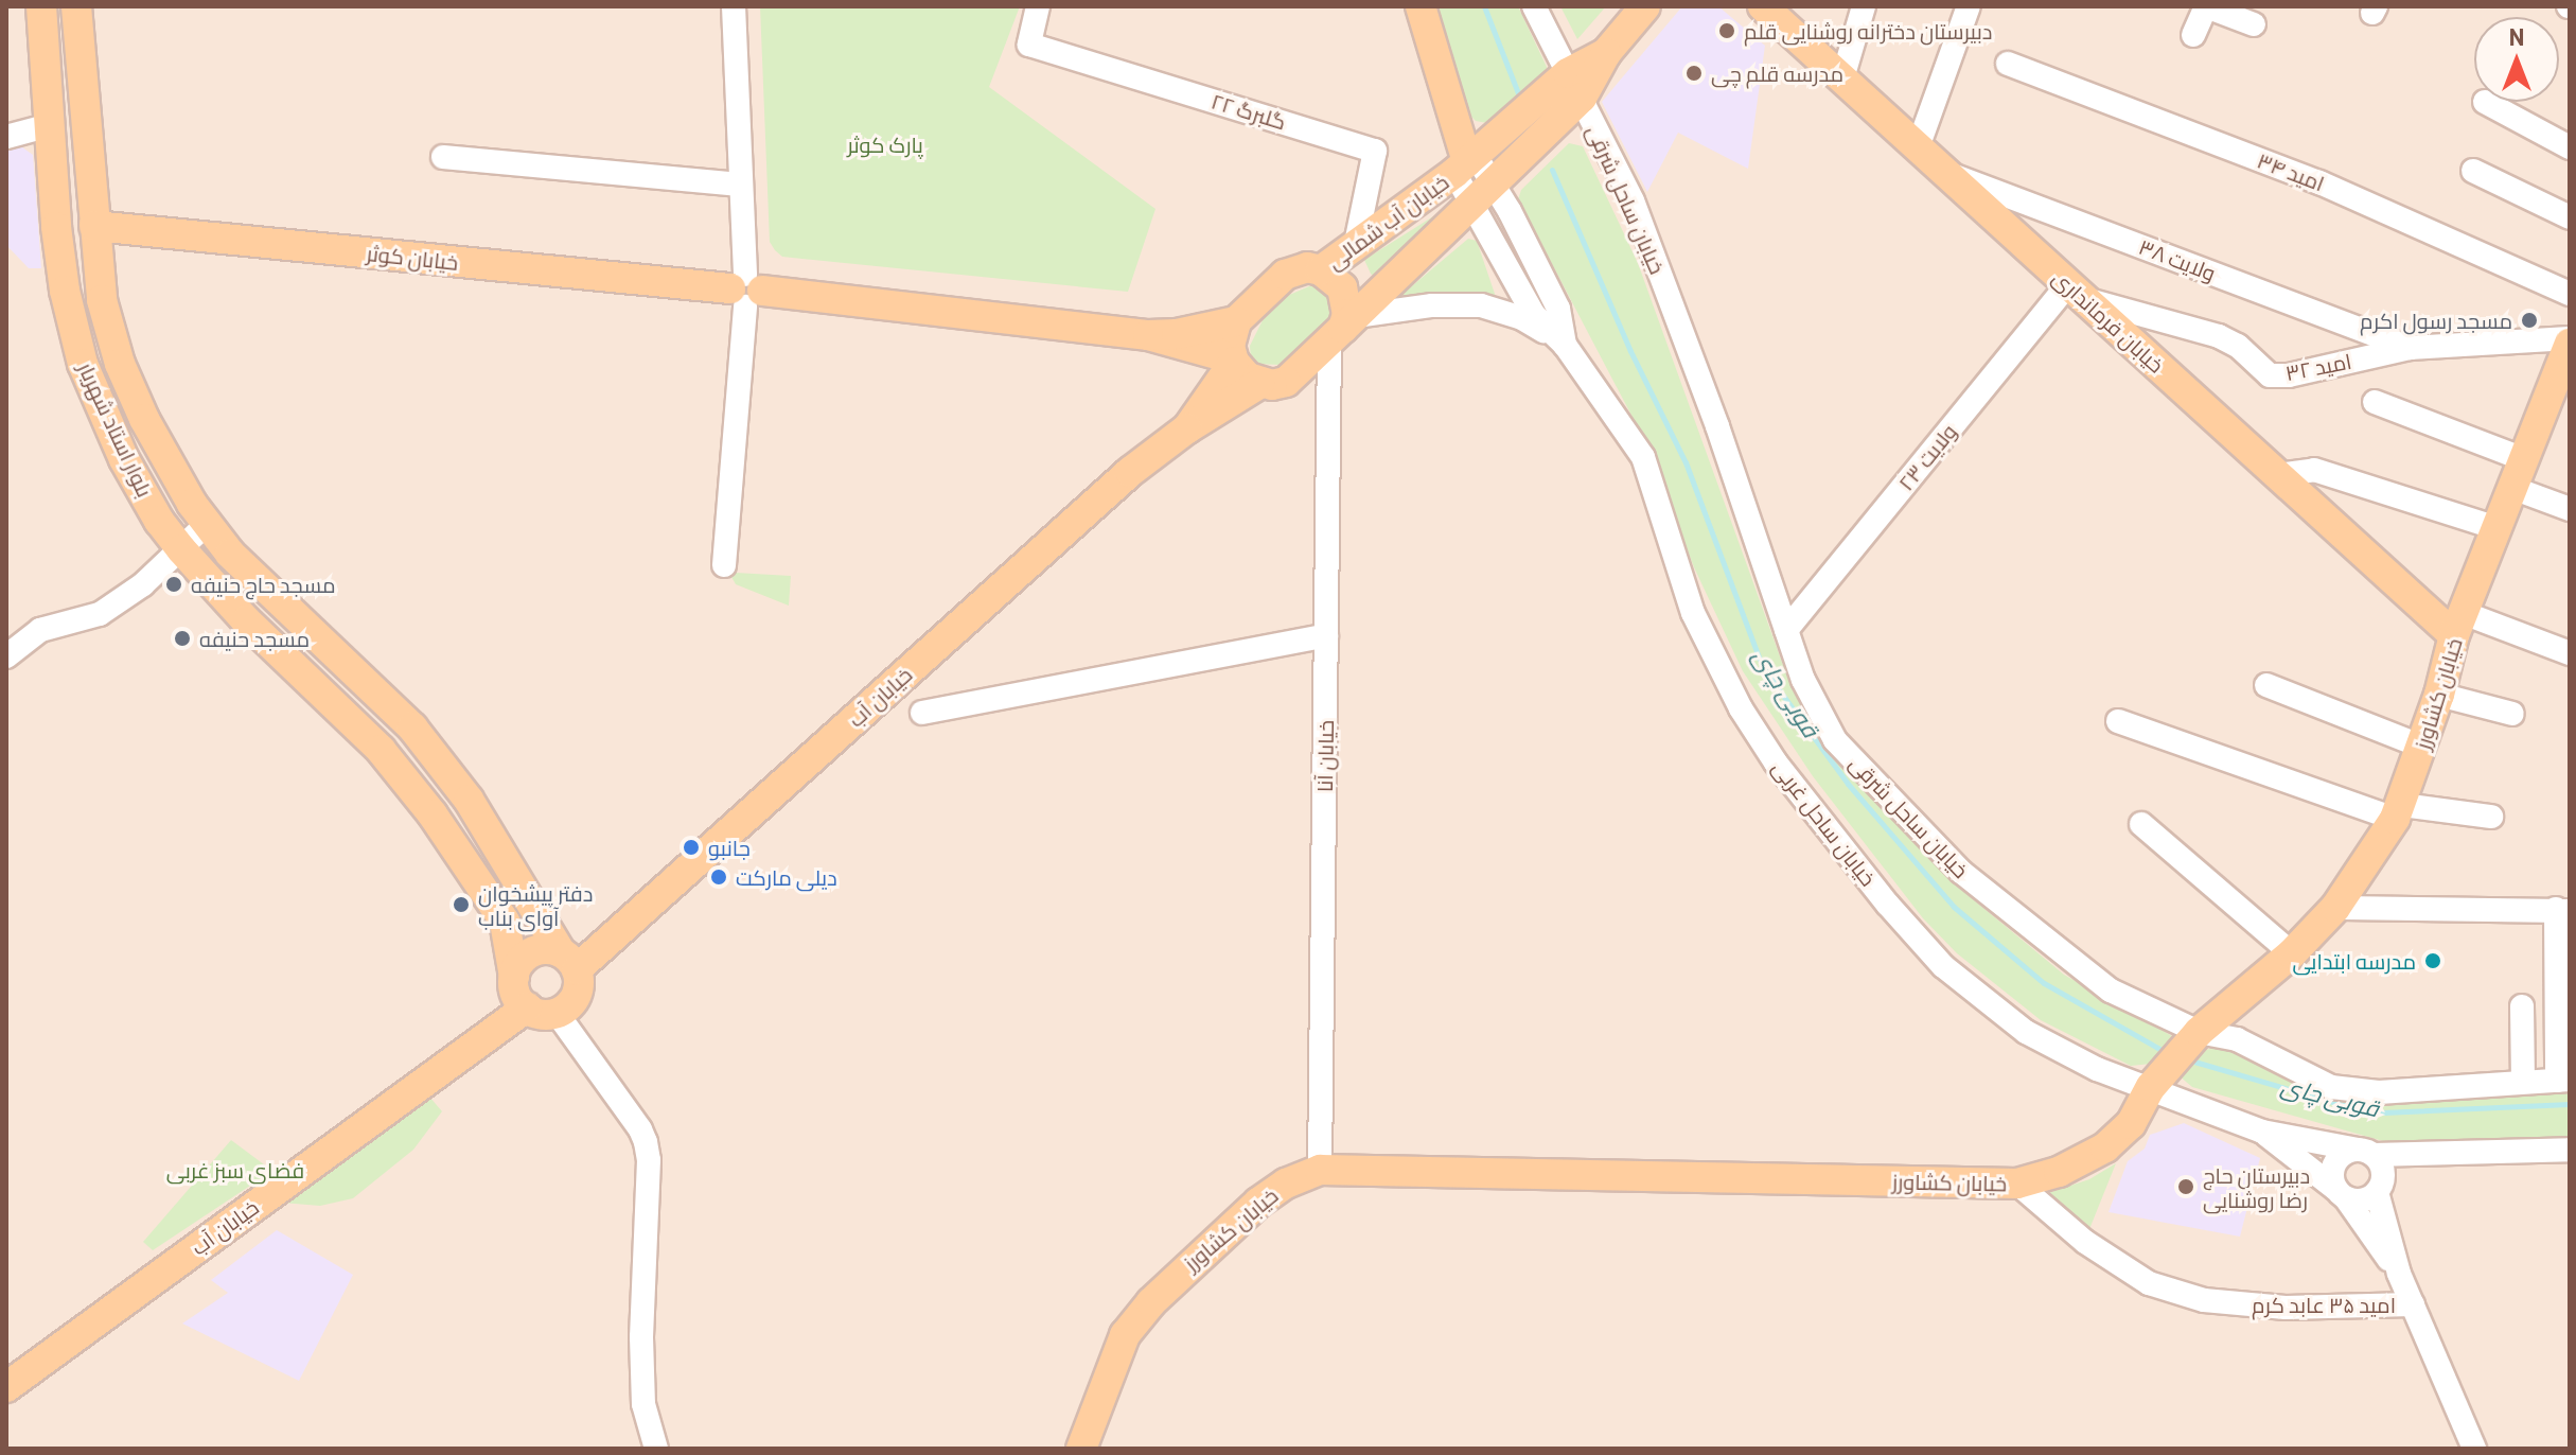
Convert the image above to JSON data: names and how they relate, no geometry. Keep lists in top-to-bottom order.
{
  "streets": {
    "main road": [
      "خیابان آب شمالی",
      "خیابان کوثر",
      "خیابان فرمانداری",
      "بلوار استاد شهریار",
      "خیابان کشاورز",
      "خیابان آب"
    ],
    "street": [
      "گلبرگ ۲۲",
      "امید ۳۴",
      "خیابان ساحل شرقی",
      "ولایت ۳۸",
      "امید ۳۲",
      "ولایت ۲۳",
      "خیابان آنا",
      "خیابان ساحل غربی",
      "امید ۳۵ عابد کرم"
    ]
  },
  "crossings": [
    ["گلبرگ ۲۲", "خیابان آب شمالی"],
    ["خیابان ساحل شرقی", "خیابان آب شمالی"],
    ["خیابان ساحل شرقی", "ولایت ۲۳"],
    ["خیابان ساحل شرقی", "خیابان کشاورز"],
    ["خیابان آب شمالی", "خیابان کوثر"],
    ["خیابان آب شمالی", "خیابان آب"],
    ["خیابان آب شمالی", "خیابان آنا"],
    ["خیابان آب شمالی", "خیابان ساحل غربی"],
    ["خیابان کوثر", "بلوار استاد شهریار"],
    ["خیابان کوثر", "خیابان آب"],
    ["خیابان کوثر", "خیابان آنا"],
    ["ولایت ۳۸", "خیابان فرمانداری"],
    ["ولایت ۳۸", "امید ۳۲"],
    ["خیابان فرمانداری", "امید ۳۲"],
    ["خیابان فرمانداری", "ولایت ۲۳"],
    ["خیابان فرمانداری", "خیابان کشاورز"],
    ["امید ۳۲", "ولایت ۲۳"],
    ["امید ۳۲", "خیابان کشاورز"],
    ["بلوار استاد شهریار", "خیابان آب"],
    ["خیابان کشاورز", "خیابان آنا"],
    ["خیابان کشاورز", "خیابان ساحل غربی"],
    ["خیابان کشاورز", "امید ۳۵ عابد کرم"],
    ["خیابان آب", "خیابان آنا"]
  ],
  "water": ["قوبی چای"],
  "parks": ["پارک کوثر", "فضای سبز غربی"],
  "places": [
    "دبیرستان دخترانه روشنایی قلم",
    "مدرسه قلم چی",
    "مسجد رسول اکرم",
    "مسجد حاج حنیفه",
    "مسجد حنیفه",
    "جانبو",
    "دیلی مارکت",
    "دفتر پیشخوان آوای بناب",
    "مدرسه ابتدایی",
    "دبیرستان حاج رضا روشنایی"
  ],
  "north": "top"
}
